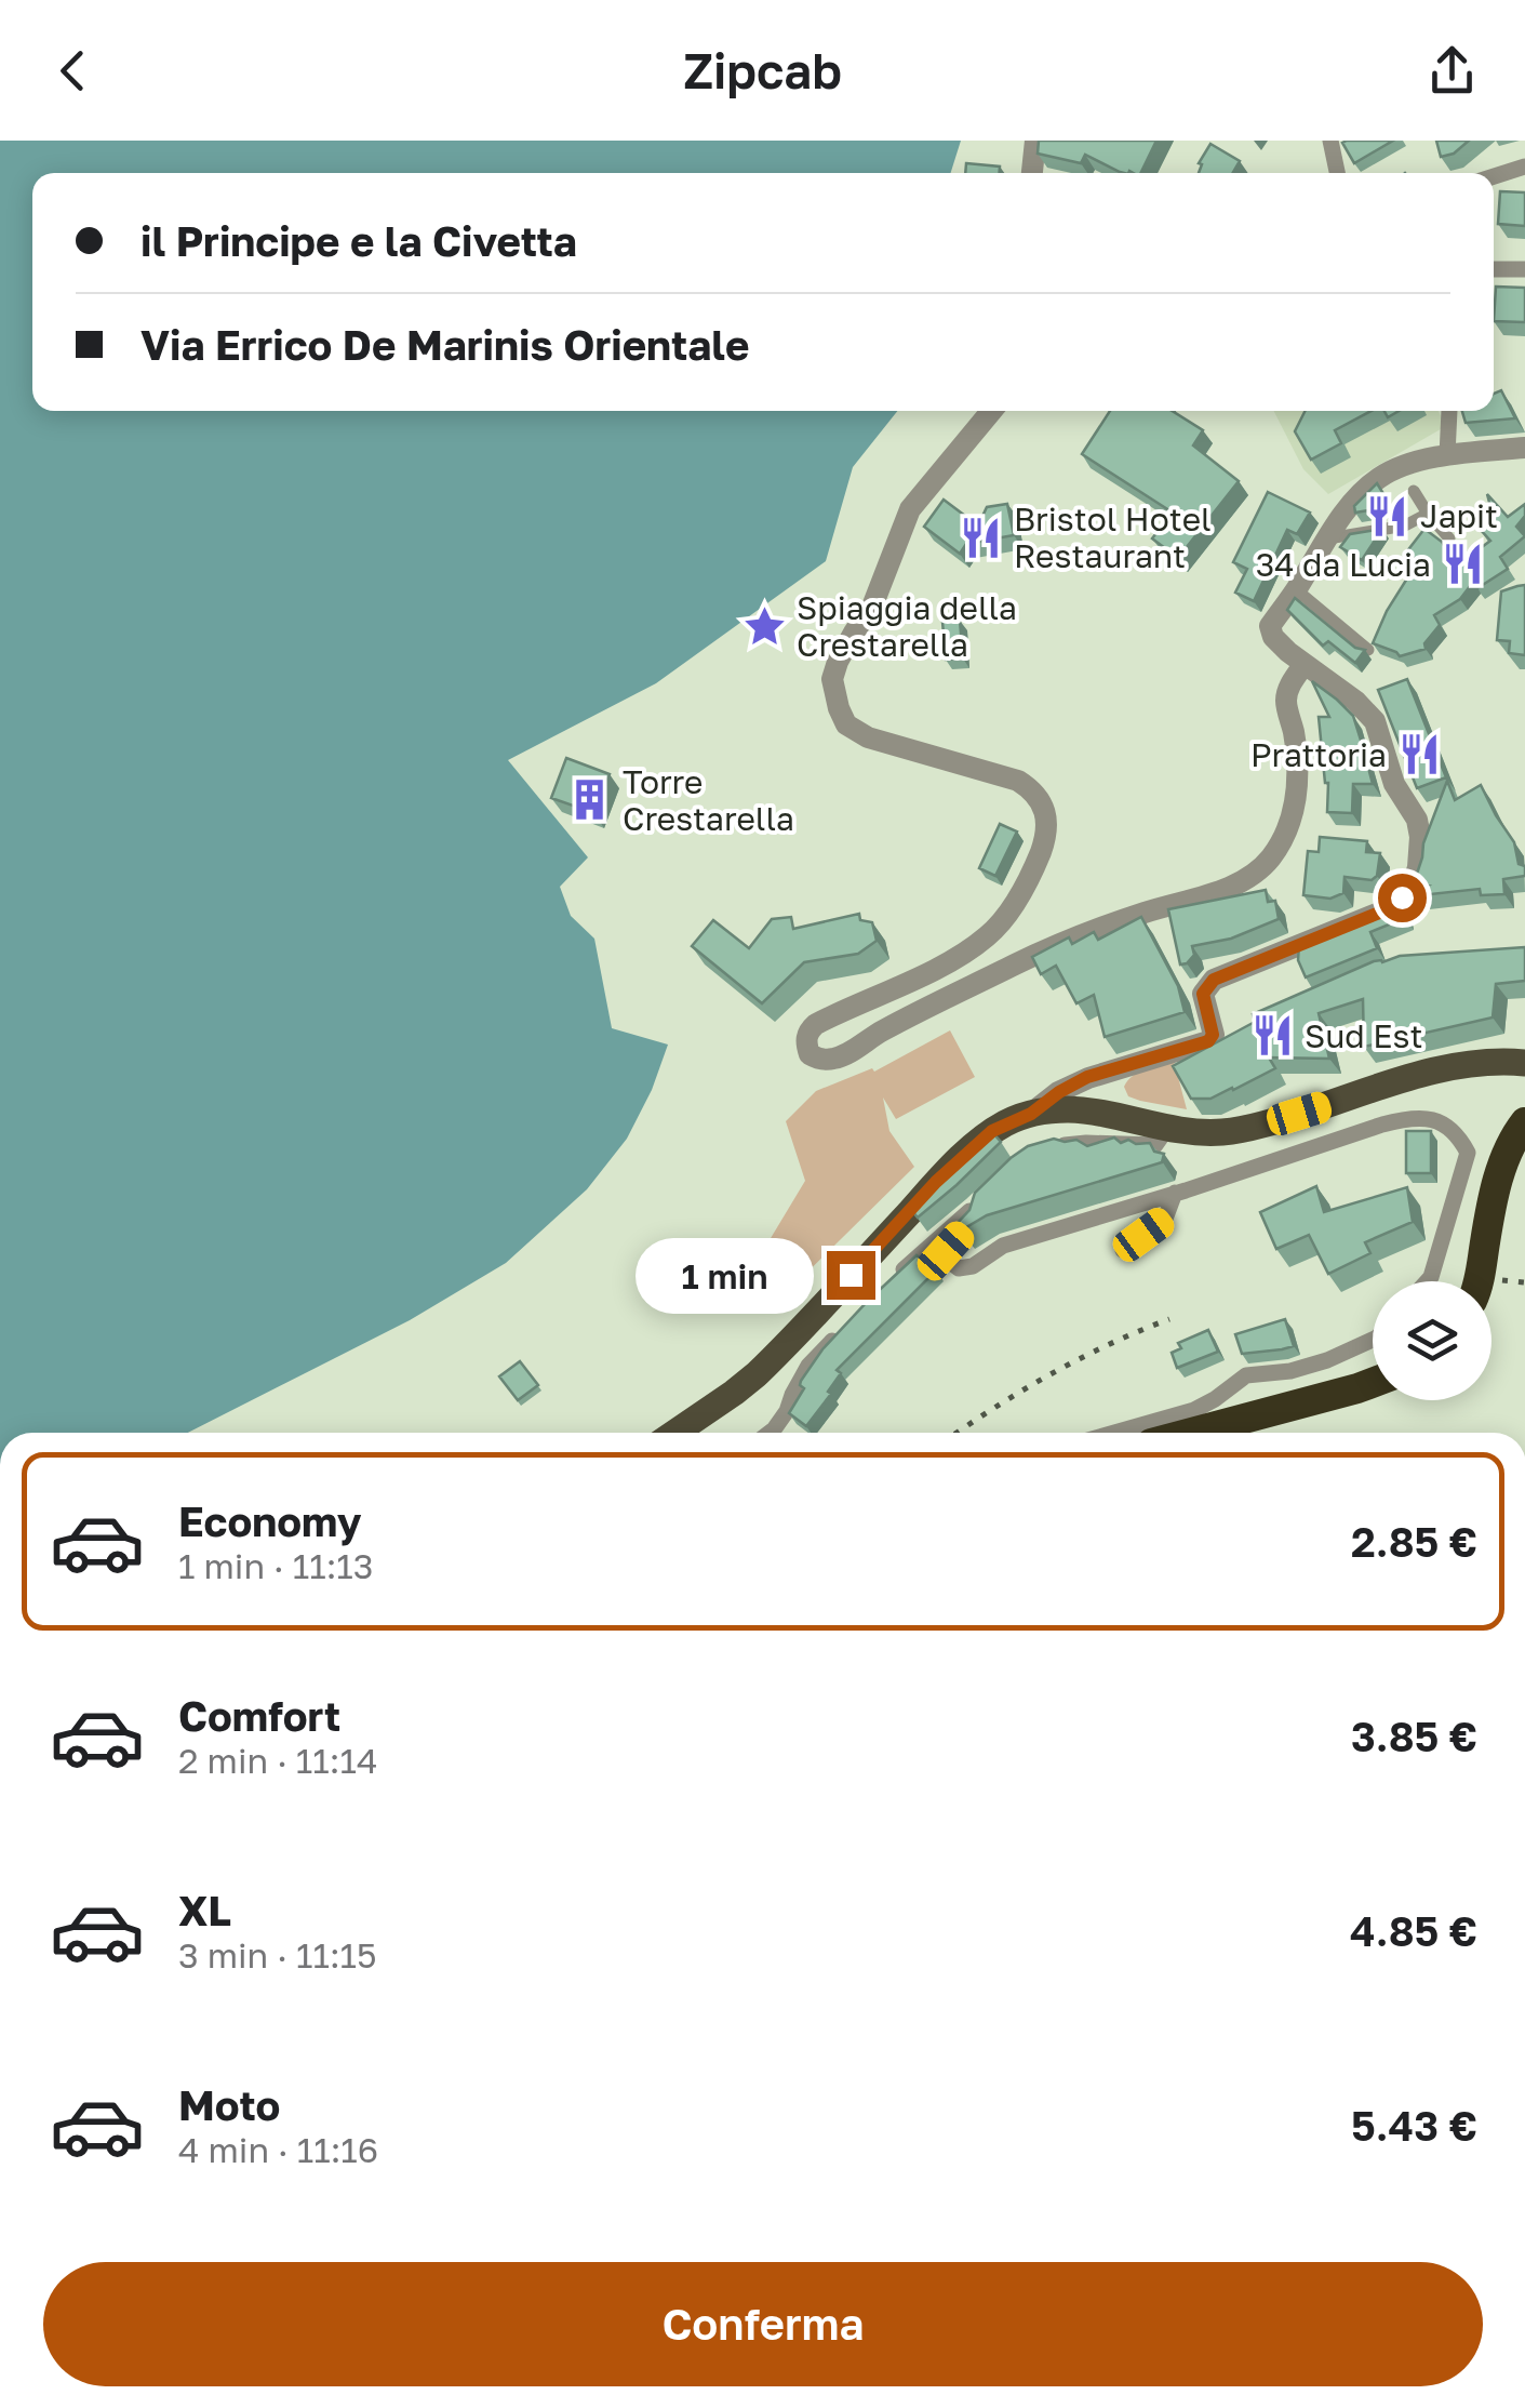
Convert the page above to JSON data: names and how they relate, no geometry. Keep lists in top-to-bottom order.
{
  "places": {
    "restaurant": [
      "Japit",
      "Bristol Hotel Restaurant",
      "34 da Lucia",
      "Prattoria",
      "Sud Est"
    ],
    "place": ["Spiaggia della Crestarella"],
    "building": ["Torre Crestarella"]
  },
  "page": {
    "header": "Zipcab",
    "banner": ["il Principe e la Civetta", "Via Errico De Marinis Orientale"],
    "bubble": "1 min",
    "list": [
      {
        "name": "Economy",
        "note": "1 min · 11:13",
        "value": "2.85 €"
      },
      {
        "name": "Comfort",
        "note": "2 min · 11:14",
        "value": "3.85 €"
      },
      {
        "name": "XL",
        "note": "3 min · 11:15",
        "value": "4.85 €"
      },
      {
        "name": "Moto",
        "note": "4 min · 11:16",
        "value": "5.43 €"
      }
    ],
    "buttons": "Conferma"
  }
}
